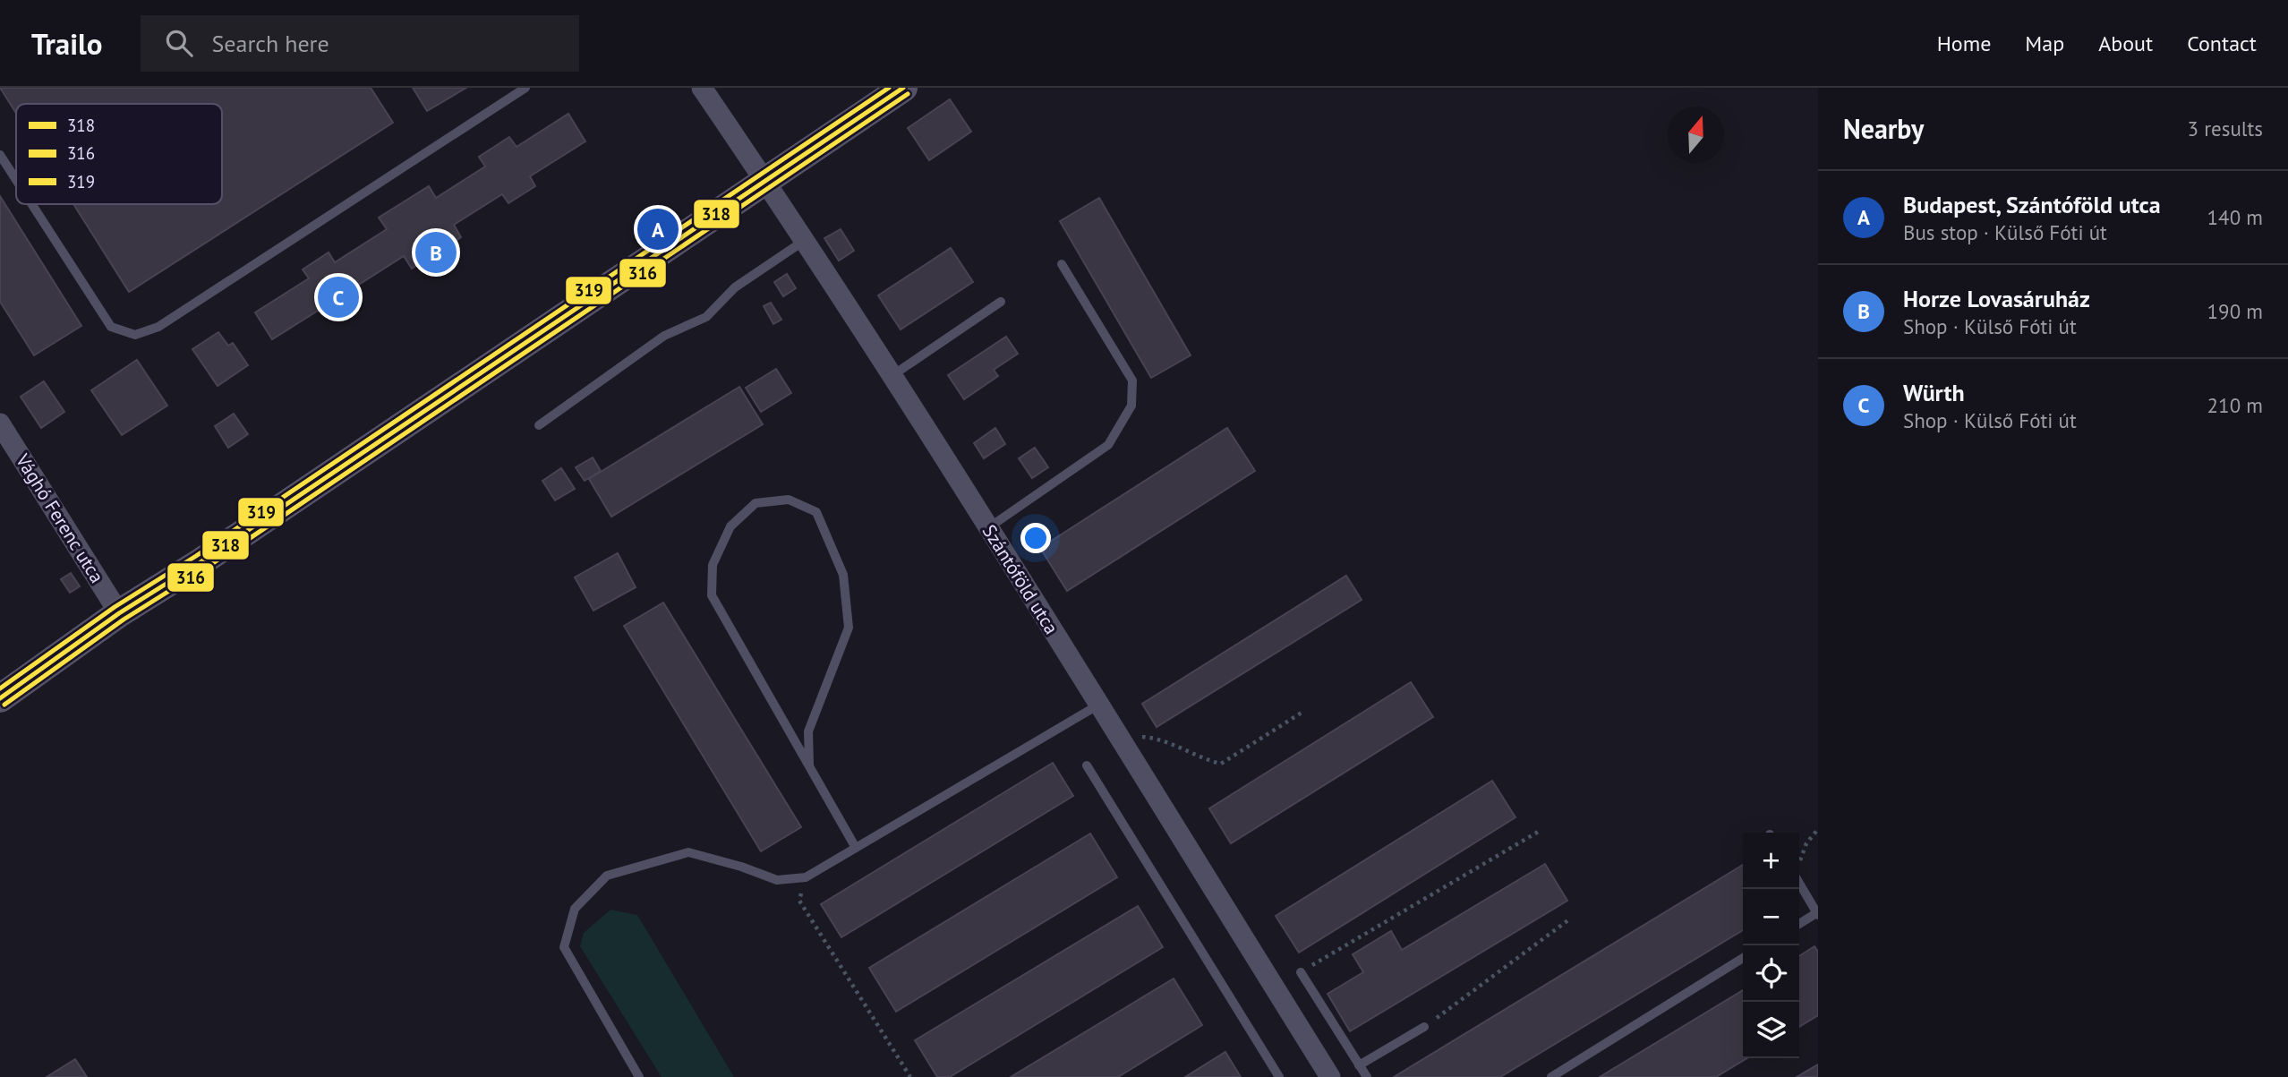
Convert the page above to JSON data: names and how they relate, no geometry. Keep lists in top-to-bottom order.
{
  "streets": {
    "street": ["Vághó Ferenc utca", "Szántóföld utca"]
  },
  "lines": ["transit line 318", "transit line 319", "transit line 316"],
  "legend": ["318", "316", "319"],
  "north": "top",
  "page": {
    "header": "Trailo",
    "search": "Search here",
    "nav": [
      "Home",
      "Map",
      "About",
      "Contact"
    ],
    "heading": ["Nearby", "3 results"],
    "list": [
      {
        "mark": "A",
        "name": "Budapest, Szántóföld utca",
        "note": "Bus stop · Külső Fóti út",
        "value": "140 m"
      },
      {
        "mark": "B",
        "name": "Horze Lovasáruház",
        "note": "Shop · Külső Fóti út",
        "value": "190 m"
      },
      {
        "mark": "C",
        "name": "Würth",
        "note": "Shop · Külső Fóti út",
        "value": "210 m"
      }
    ],
    "pins": ["A", "B", "C"],
    "map_buttons": ["+", "−"]
  }
}
